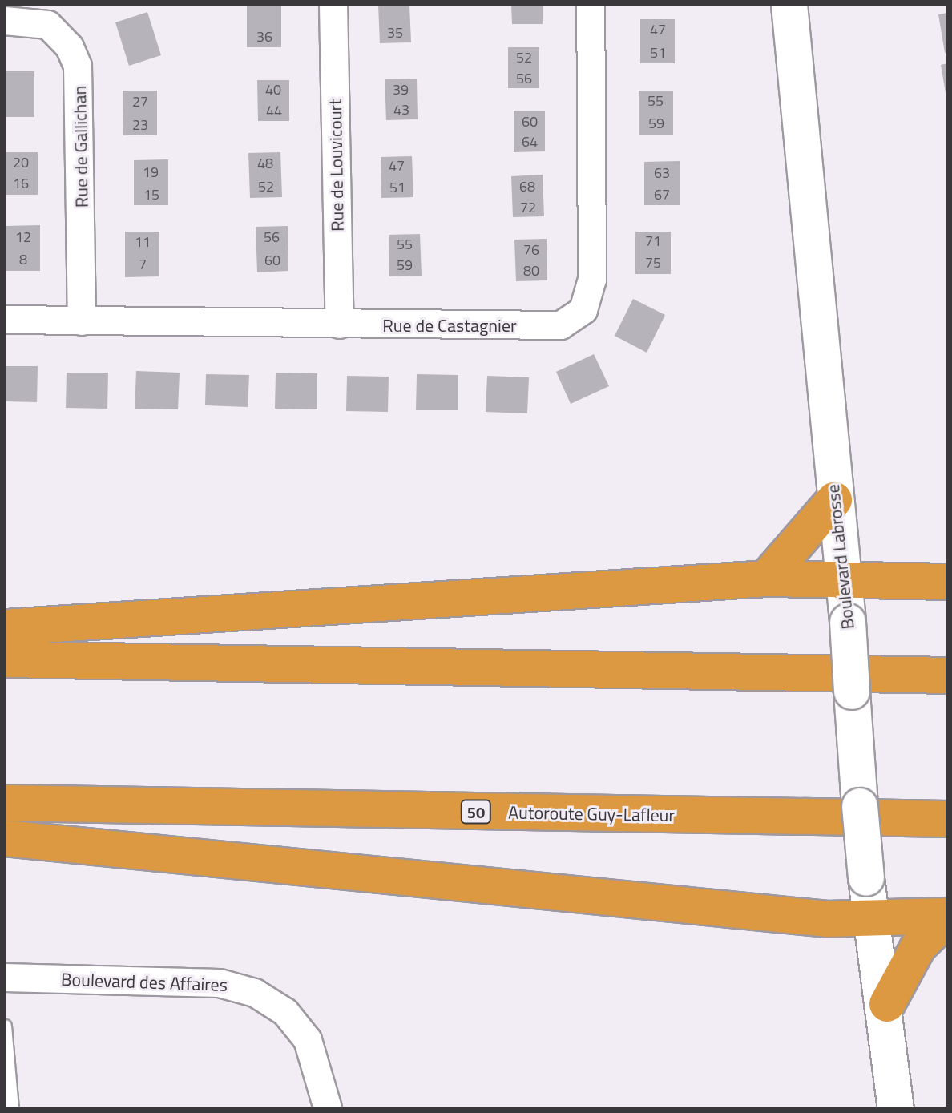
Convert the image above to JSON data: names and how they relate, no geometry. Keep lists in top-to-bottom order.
{
  "streets": {
    "highway": ["50", "Autoroute Guy-Lafleur"],
    "main road": ["Boulevard Labrosse"],
    "street": [
      "Rue de Gallichan",
      "Rue de Louvicourt",
      "Rue de Castagnier",
      "Boulevard des Affaires"
    ]
  },
  "crossings": [
    ["Rue de Gallichan", "Rue de Castagnier"],
    ["Rue de Louvicourt", "Rue de Castagnier"]
  ],
  "house_numbers": [
    "47",
    "35",
    "36",
    "51",
    "52",
    "56",
    "40",
    "39",
    "55",
    "27",
    "43",
    "44",
    "60",
    "59",
    "23",
    "64",
    "20",
    "48",
    "47",
    "19",
    "63",
    "16",
    "52",
    "68",
    "51",
    "15",
    "67",
    "72",
    "12",
    "56",
    "71",
    "11",
    "55",
    "76",
    "8",
    "60",
    "75",
    "7",
    "59",
    "80"
  ]
}
